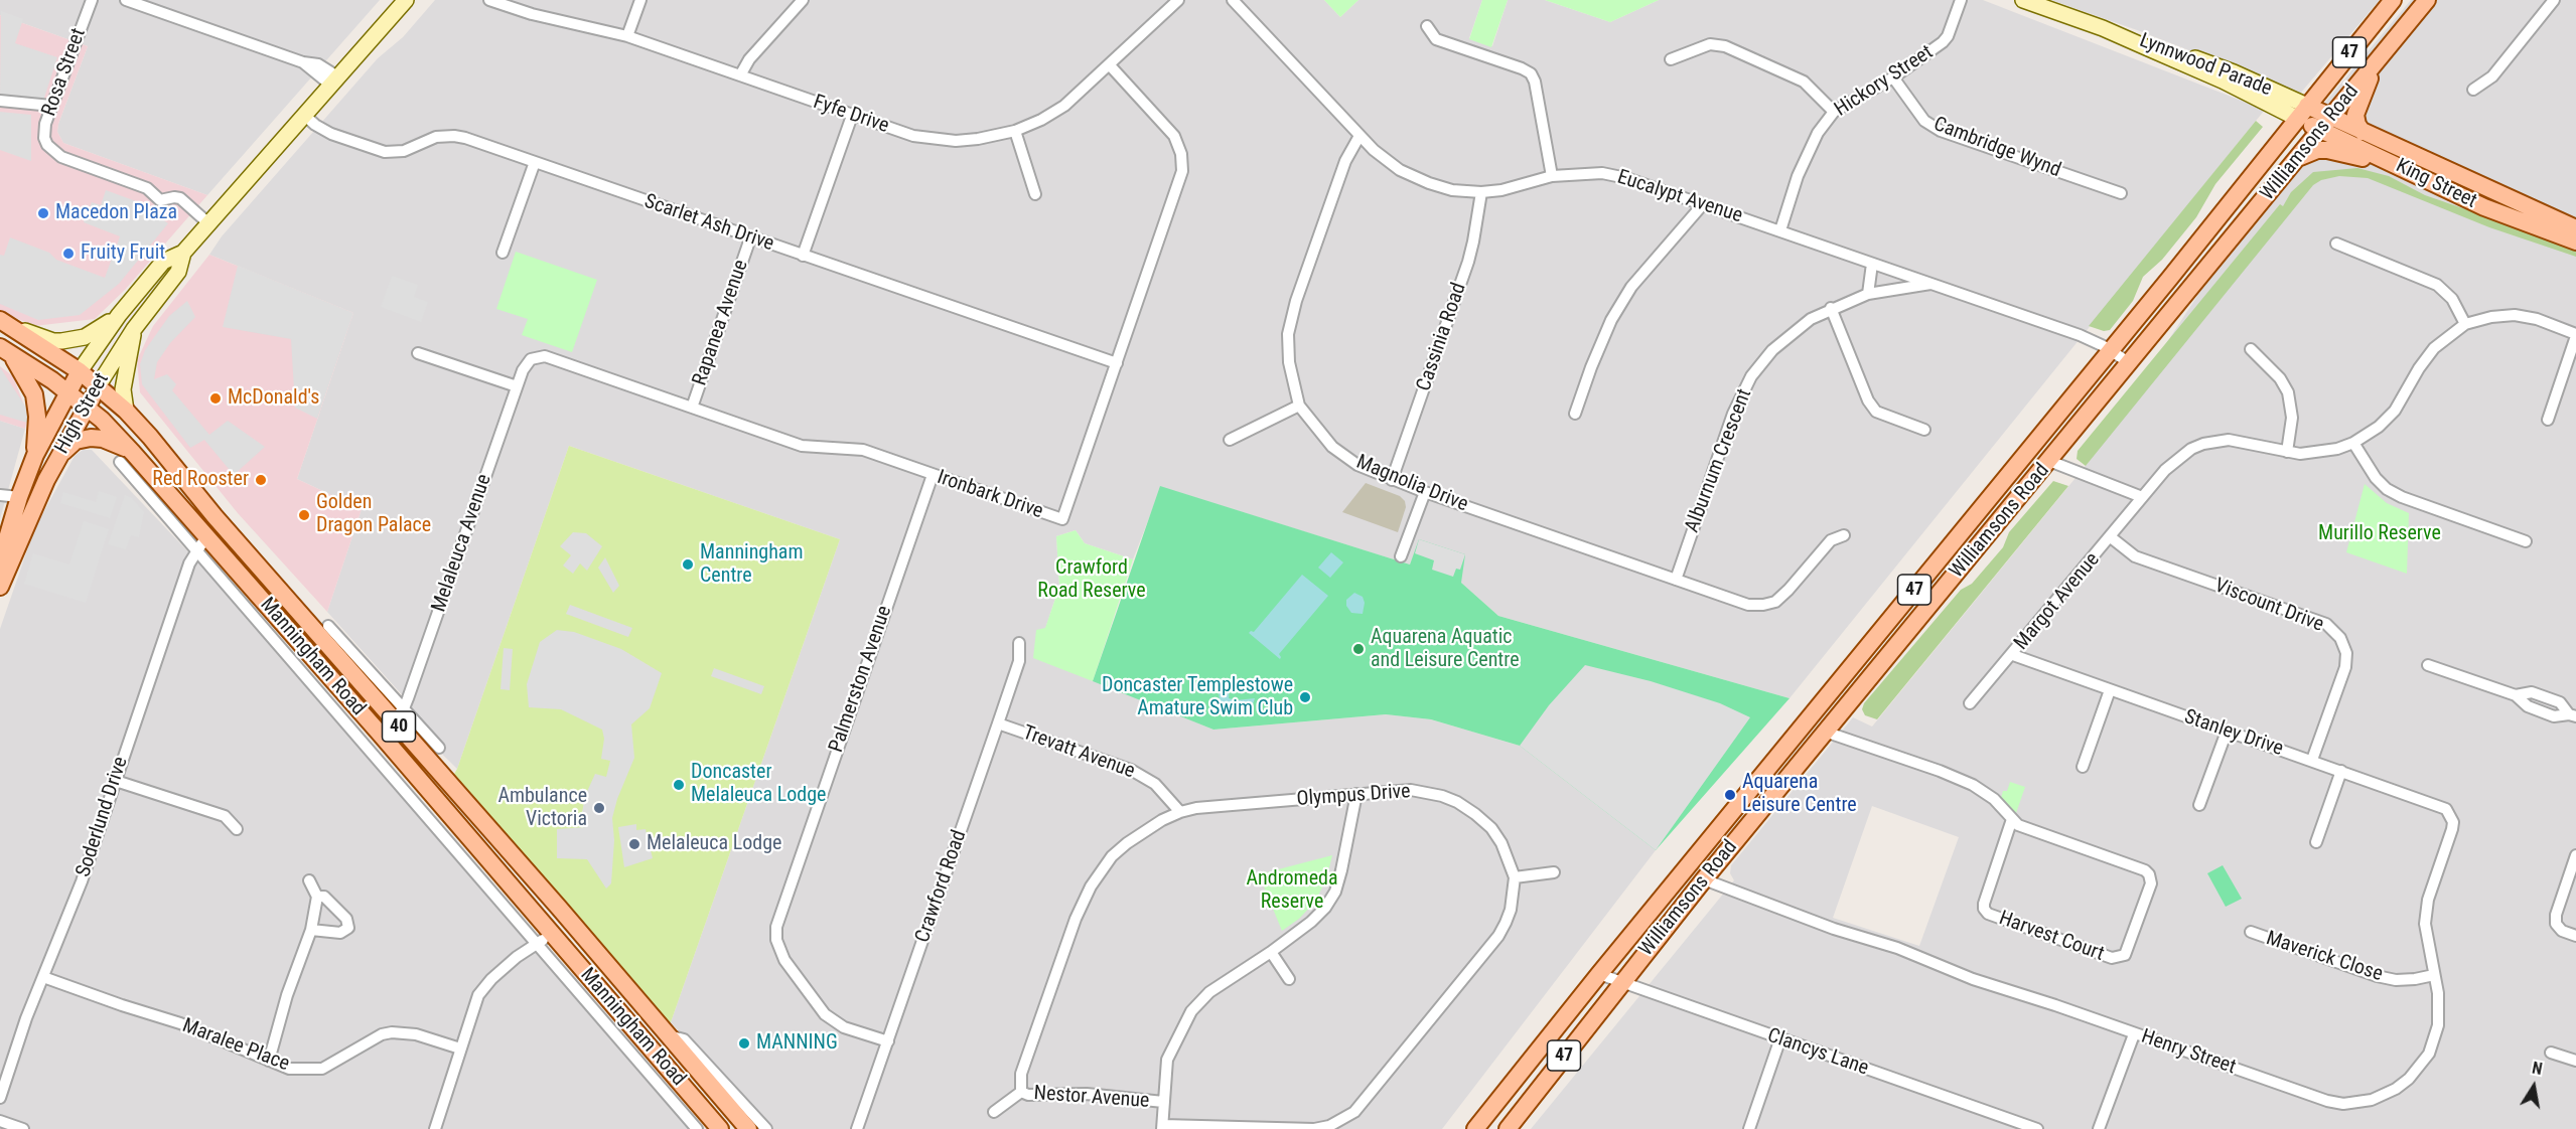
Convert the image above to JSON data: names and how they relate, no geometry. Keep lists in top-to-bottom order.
{
  "streets": {
    "main road": [
      "47",
      "Lynnwood Parade",
      "Williamsons Road",
      "King Street",
      "High Street",
      "Manningham Road",
      "40"
    ],
    "street": [
      "Rosa Street",
      "Hickory Street",
      "Fyfe Drive",
      "Cambridge Wynd",
      "Eucalypt Avenue",
      "Scarlet Ash Drive",
      "Rapanea Avenue",
      "Cassinia Road",
      "Alburnum Crescent",
      "Magnolia Drive",
      "Ironbark Drive",
      "Melaleuca Avenue",
      "Margot Avenue",
      "Viscount Drive",
      "Palmerston Avenue",
      "Stanley Drive",
      "Trevatt Avenue",
      "Olympus Drive",
      "Soderlund Drive",
      "Crawford Road",
      "Harvest Court",
      "Maverick Close",
      "Maralee Place",
      "Clancys Lane",
      "Henry Street",
      "Nestor Avenue"
    ]
  },
  "crossings": [
    ["Lynnwood Parade", "Williamsons Road"],
    ["Lynnwood Parade", "King Street"],
    ["Rosa Street", "High Street"],
    ["Hickory Street", "Cambridge Wynd"],
    ["Hickory Street", "Eucalypt Avenue"],
    ["Fyfe Drive", "Ironbark Drive"],
    ["Williamsons Road", "King Street"],
    ["Williamsons Road", "Eucalypt Avenue"],
    ["Williamsons Road", "Harvest Court"],
    ["Williamsons Road", "Clancys Lane"],
    ["Williamsons Road", "Henry Street"],
    ["Eucalypt Avenue", "Cassinia Road"],
    ["Eucalypt Avenue", "Alburnum Crescent"],
    ["Eucalypt Avenue", "Magnolia Drive"],
    ["Scarlet Ash Drive", "Rapanea Avenue"],
    ["Scarlet Ash Drive", "High Street"],
    ["Scarlet Ash Drive", "Ironbark Drive"],
    ["Rapanea Avenue", "Ironbark Drive"],
    ["Cassinia Road", "Magnolia Drive"],
    ["High Street", "Manningham Road"],
    ["Alburnum Crescent", "Magnolia Drive"],
    ["Ironbark Drive", "Melaleuca Avenue"],
    ["Ironbark Drive", "Palmerston Avenue"],
    ["Melaleuca Avenue", "Manningham Road"],
    ["Margot Avenue", "Viscount Drive"],
    ["Margot Avenue", "Stanley Drive"],
    ["Viscount Drive", "Stanley Drive"],
    ["Manningham Road", "Soderlund Drive"],
    ["Palmerston Avenue", "Crawford Road"],
    ["Stanley Drive", "Henry Street"],
    ["Trevatt Avenue", "Olympus Drive"],
    ["Trevatt Avenue", "Crawford Road"],
    ["Olympus Drive", "Nestor Avenue"],
    ["Soderlund Drive", "Maralee Place"],
    ["Maverick Close", "Henry Street"]
  ],
  "parks": ["Murillo Reserve", "Crawford Road Reserve", "Andromeda Reserve"],
  "places": [
    "Macedon Plaza",
    "Fruity Fruit",
    "McDonald's",
    "Red Rooster",
    "Golden Dragon Palace",
    "Manningham Centre",
    "Aquarena Aquatic and Leisure Centre",
    "Doncaster Templestowe Amature Swim Club",
    "Doncaster Melaleuca Lodge",
    "Aquarena Leisure Centre",
    "Ambulance Victoria",
    "Melaleuca Lodge",
    "MANNING"
  ],
  "north": "top"
}
